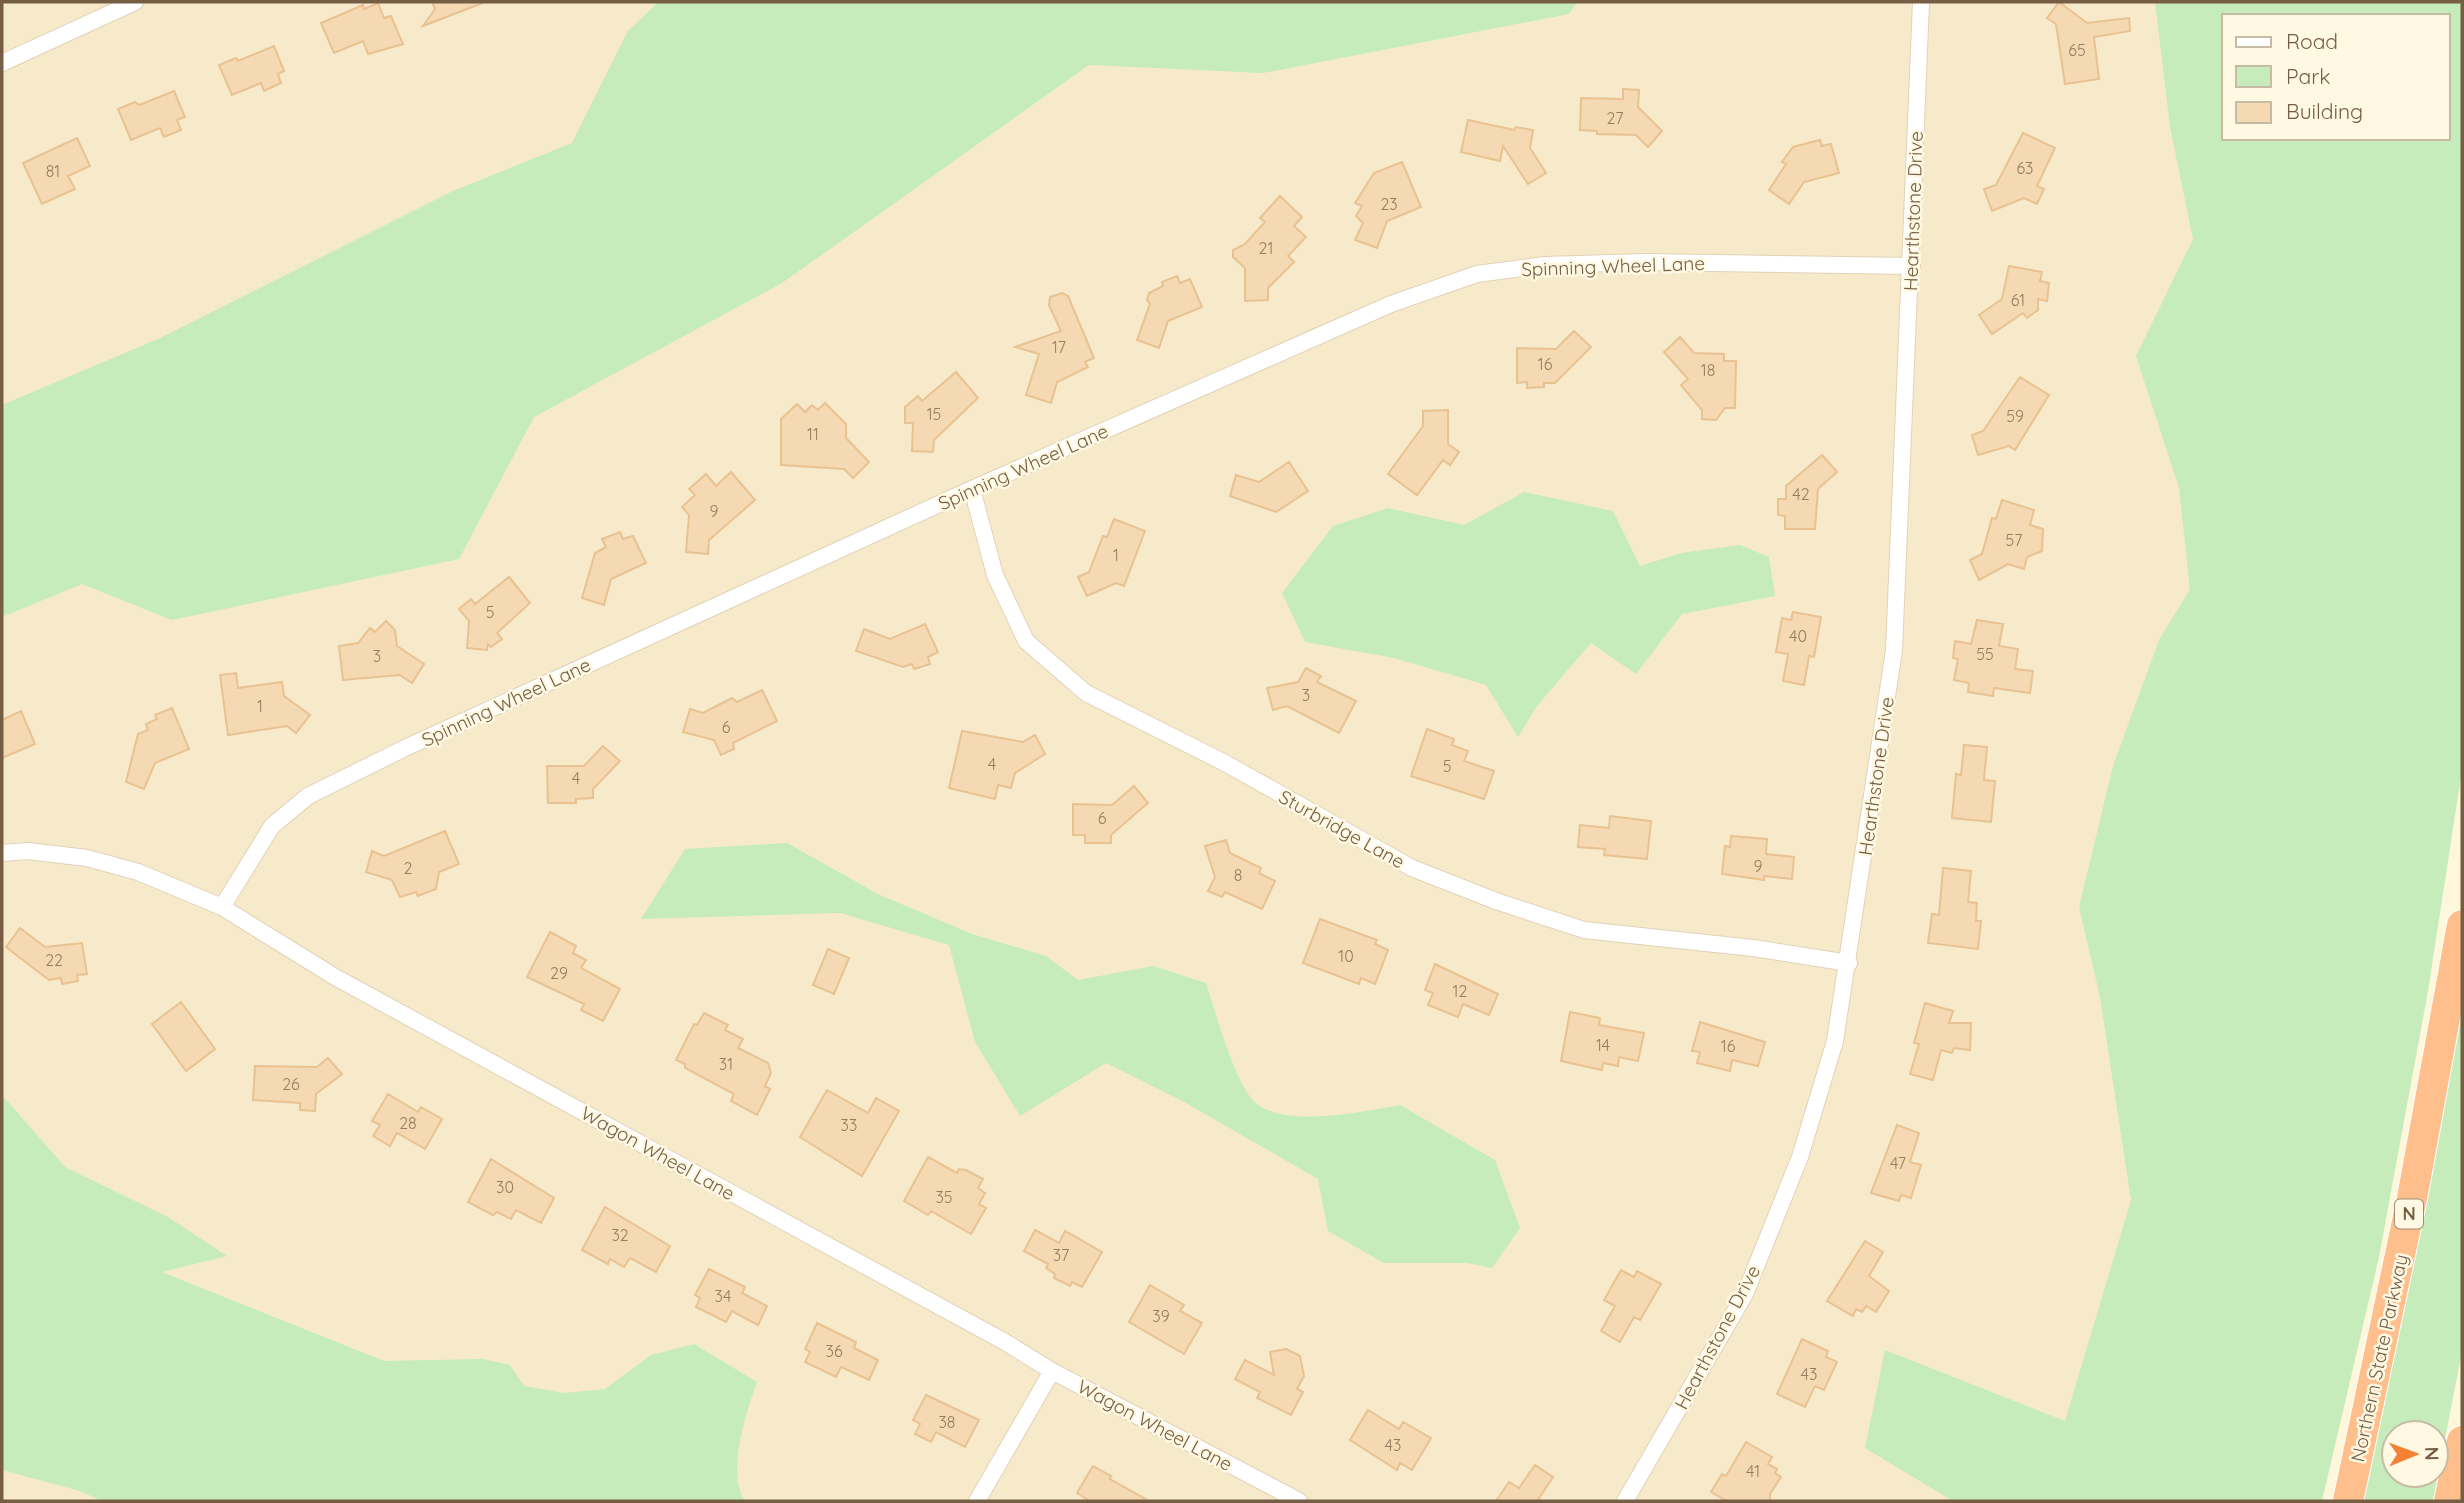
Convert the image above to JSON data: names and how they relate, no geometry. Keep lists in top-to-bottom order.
{
  "streets": {
    "highway": ["N", "Northern State Parkway"],
    "street": [
      "Hearthstone Drive",
      "Spinning Wheel Lane",
      "Sturbridge Lane",
      "Wagon Wheel Lane"
    ]
  },
  "crossings": [
    ["Hearthstone Drive", "Spinning Wheel Lane"],
    ["Hearthstone Drive", "Sturbridge Lane"],
    ["Spinning Wheel Lane", "Sturbridge Lane"],
    ["Spinning Wheel Lane", "Wagon Wheel Lane"]
  ],
  "house_numbers": [
    "65",
    "27",
    "63",
    "81",
    "23",
    "21",
    "61",
    "17",
    "16",
    "18",
    "15",
    "59",
    "11",
    "42",
    "9",
    "57",
    "1",
    "5",
    "40",
    "55",
    "3",
    "3",
    "1",
    "6",
    "4",
    "5",
    "4",
    "6",
    "9",
    "2",
    "8",
    "10",
    "22",
    "29",
    "12",
    "14",
    "16",
    "31",
    "26",
    "28",
    "33",
    "47",
    "30",
    "35",
    "32",
    "37",
    "34",
    "39",
    "36",
    "43",
    "38",
    "43",
    "41"
  ],
  "legend": ["Road", "Park", "Building"],
  "north": "right"
}
